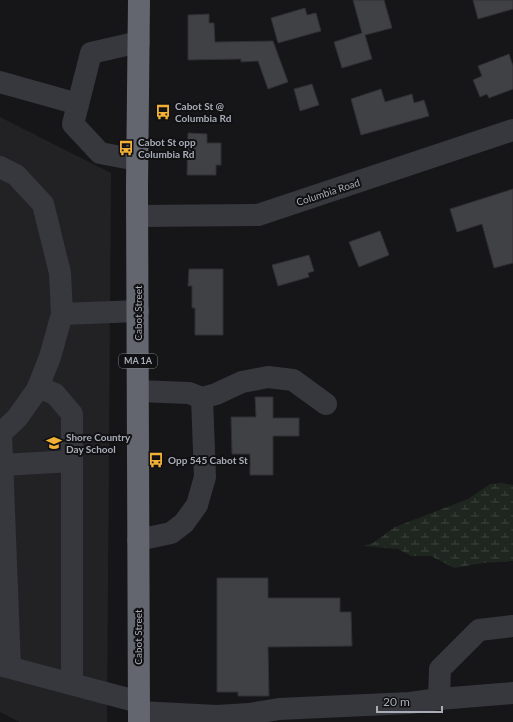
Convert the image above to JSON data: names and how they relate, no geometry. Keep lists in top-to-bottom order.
{
  "streets": {
    "highway": ["Cabot Street", "MA 1A"],
    "street": ["Columbia Road"]
  },
  "crossings": [
    ["Columbia Road", "Cabot Street"]
  ],
  "places": {
    "bus stop": ["Cabot St @ Columbia Rd", "Cabot St opp Columbia Rd", "Opp 545 Cabot St"],
    "school or university": ["Shore Country Day School"]
  },
  "scale_bar": "20 m"
}
